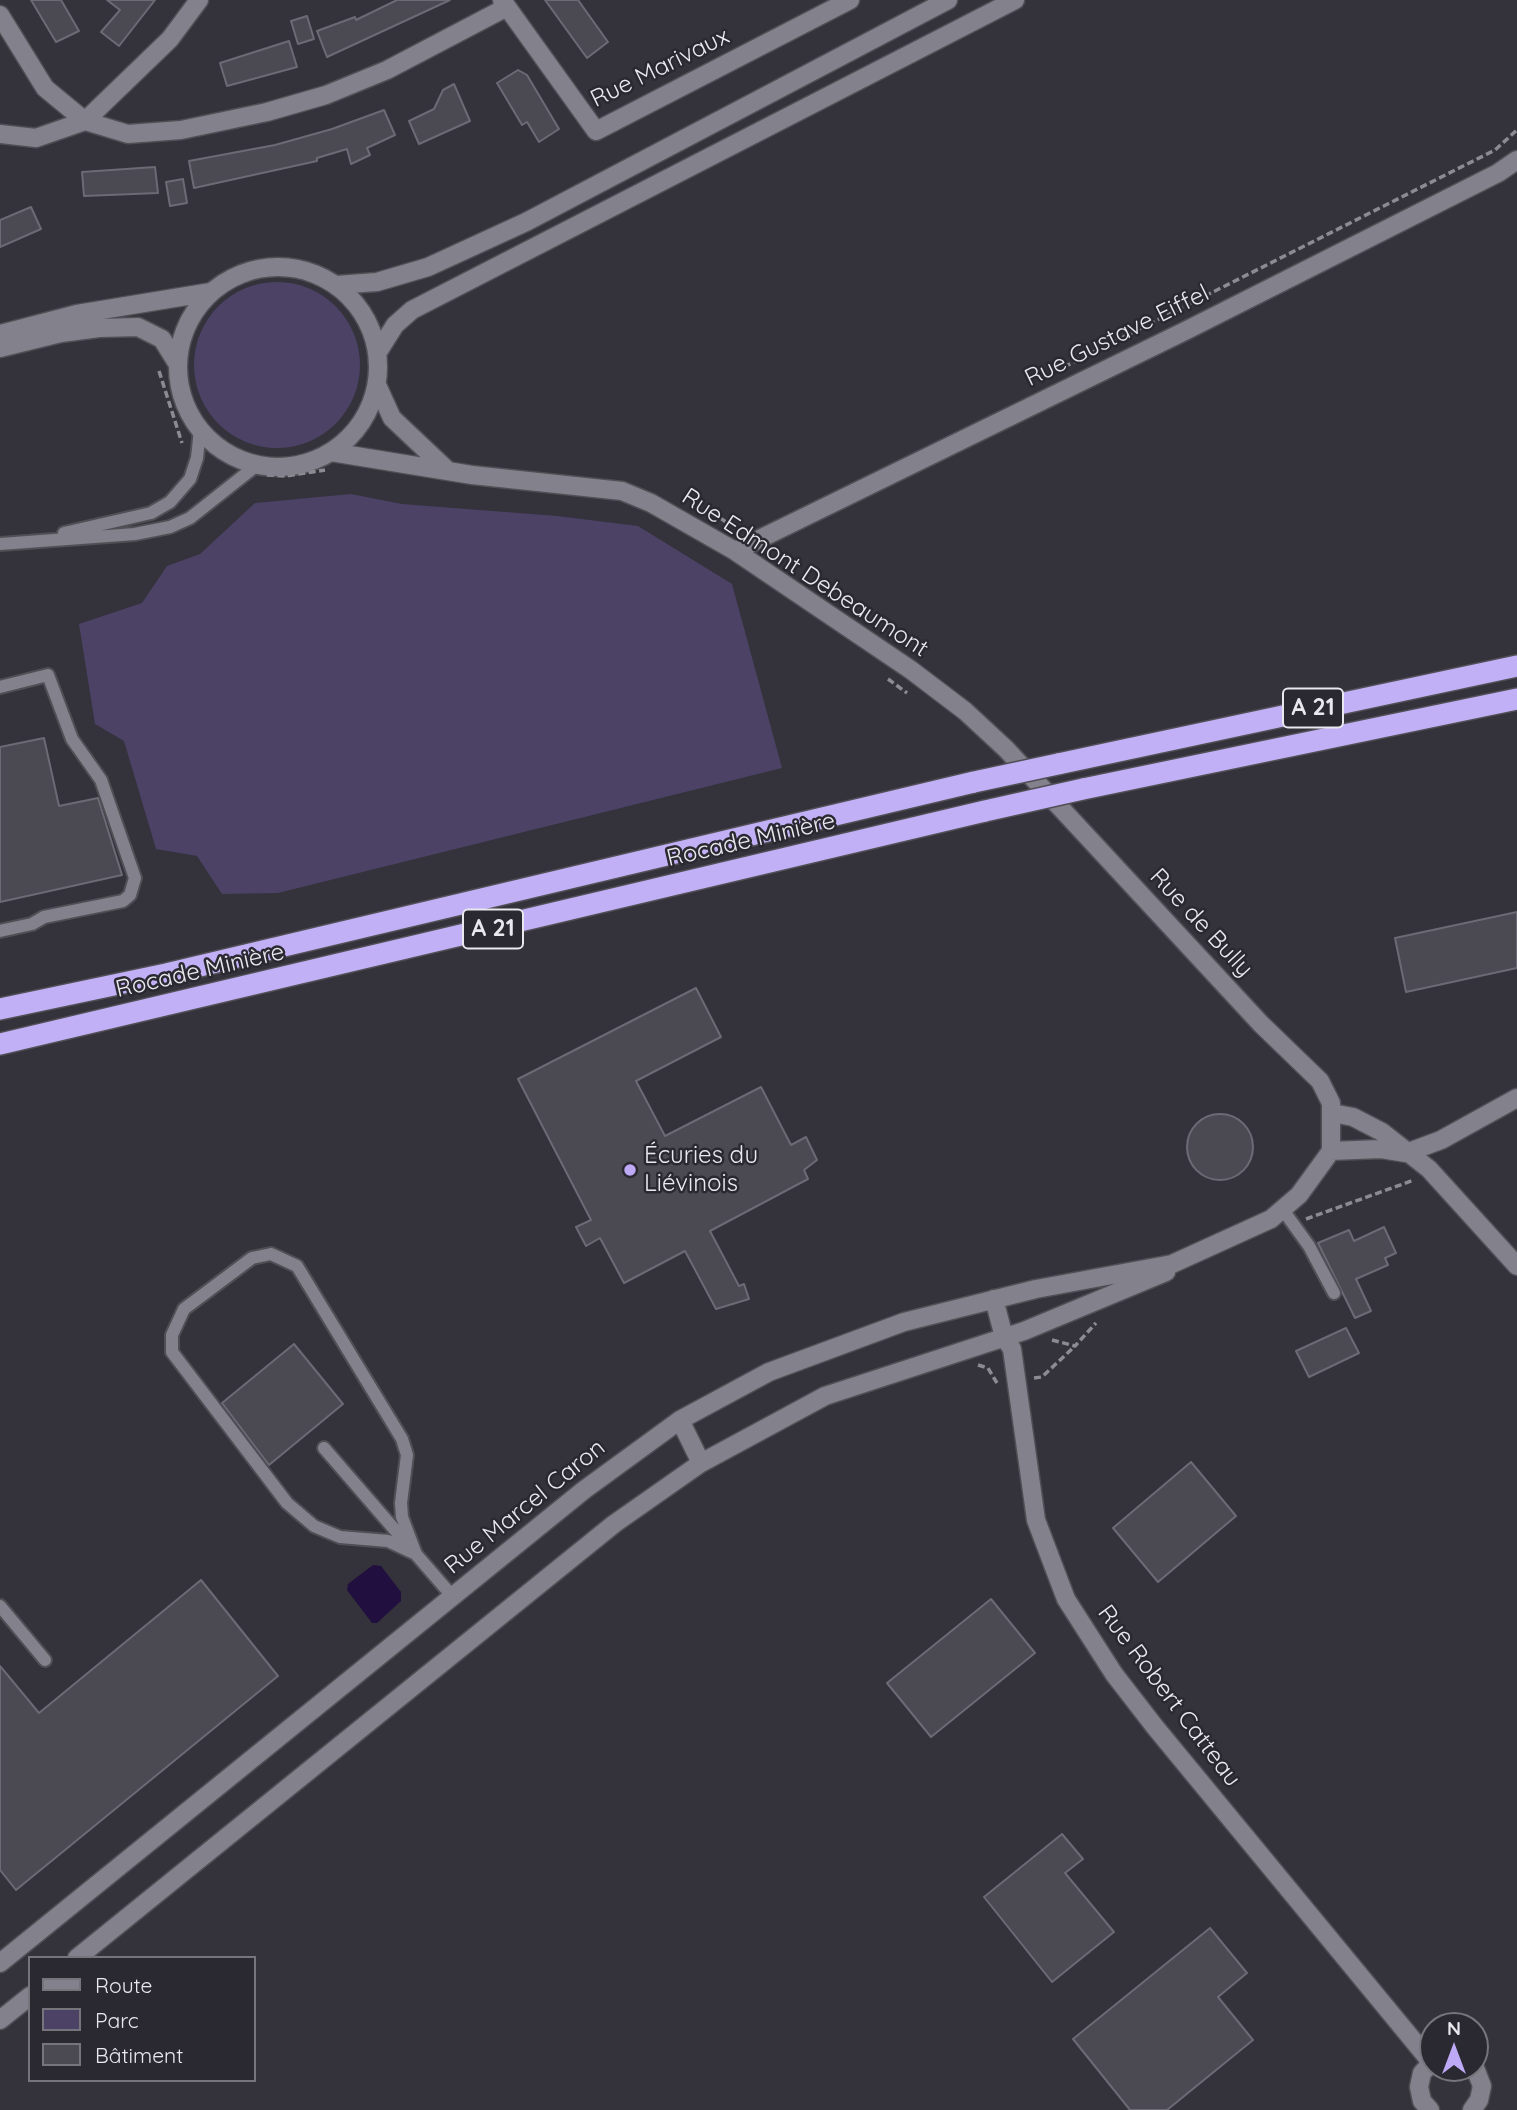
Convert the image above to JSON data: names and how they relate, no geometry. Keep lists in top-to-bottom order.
{
  "streets": {
    "highway": ["A 21", "Rocade Minière"],
    "street": [
      "Rue Marivaux",
      "Rue Gustave Eiffel",
      "Rue Edmont Debeaumont",
      "Rue de Bully",
      "Rue Marcel Caron",
      "Rue Robert Catteau"
    ]
  },
  "crossings": [
    ["Rue Gustave Eiffel", "Rue Edmont Debeaumont"],
    ["Rue Edmont Debeaumont", "Rue de Bully"],
    ["Rue Marcel Caron", "Rue Robert Catteau"]
  ],
  "places": ["Écuries du Liévinois"],
  "legend": ["Route", "Parc", "Bâtiment"],
  "north": "top"
}
